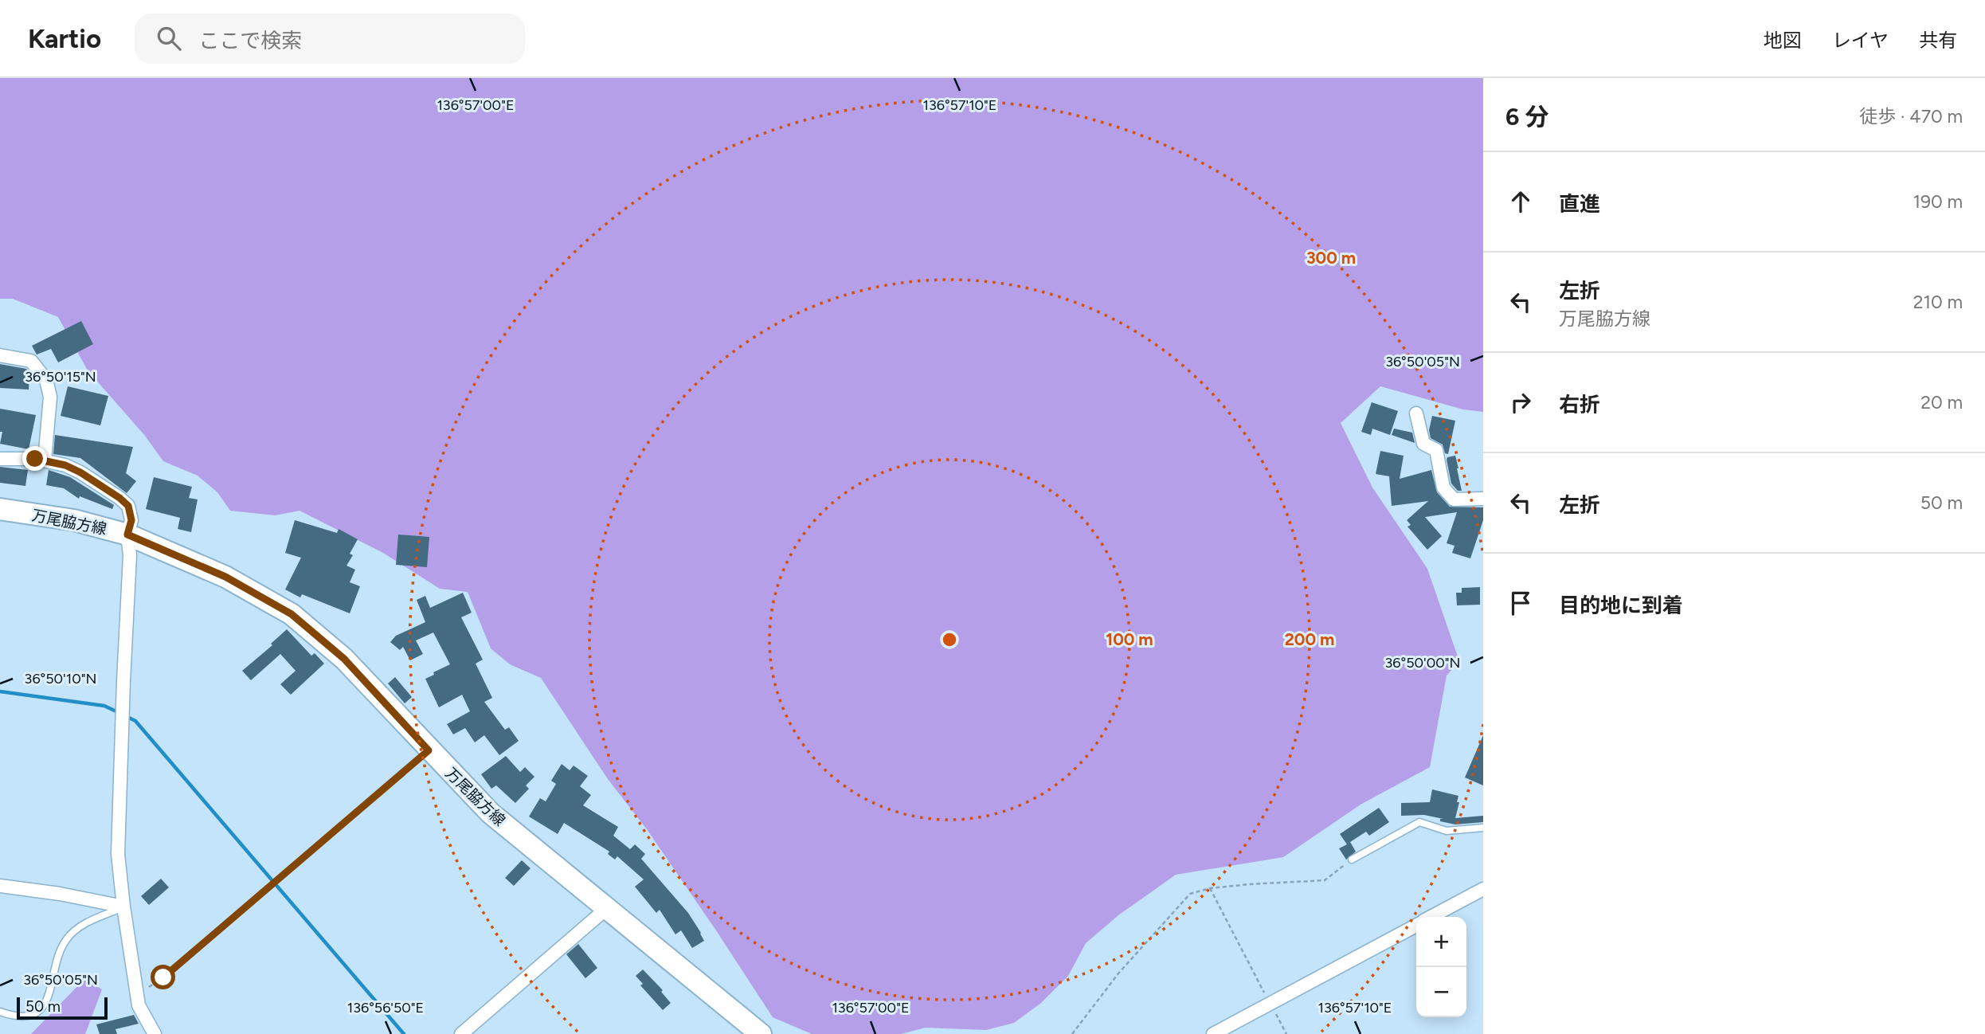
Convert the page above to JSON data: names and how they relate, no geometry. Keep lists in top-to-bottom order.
{
  "streets": {
    "main road": ["万尾脇方線"]
  },
  "scale_bar": "50 m",
  "page": {
    "header": "Kartio",
    "search": "ここで検索",
    "nav": ["地図", "レイヤ", "共有"],
    "heading": ["6 分", "徒歩 · 470 m"],
    "list": [
      ["直進", "190 m"],
      ["左折", "万尾脇方線", "210 m"],
      ["右折", "20 m"],
      ["左折", "50 m"],
      "目的地に到着"
    ],
    "map_buttons": ["+", "−"],
    "scale": "50 m"
  },
  "coordinates": [
    "136°57'00\"E",
    "136°57'10\"E",
    "36°50'05\"N",
    "36°50'15\"N",
    "36°50'00\"N",
    "36°50'10\"N",
    "136°56'50\"E"
  ],
  "rings": ["300 m", "100 m", "200 m"]
}
